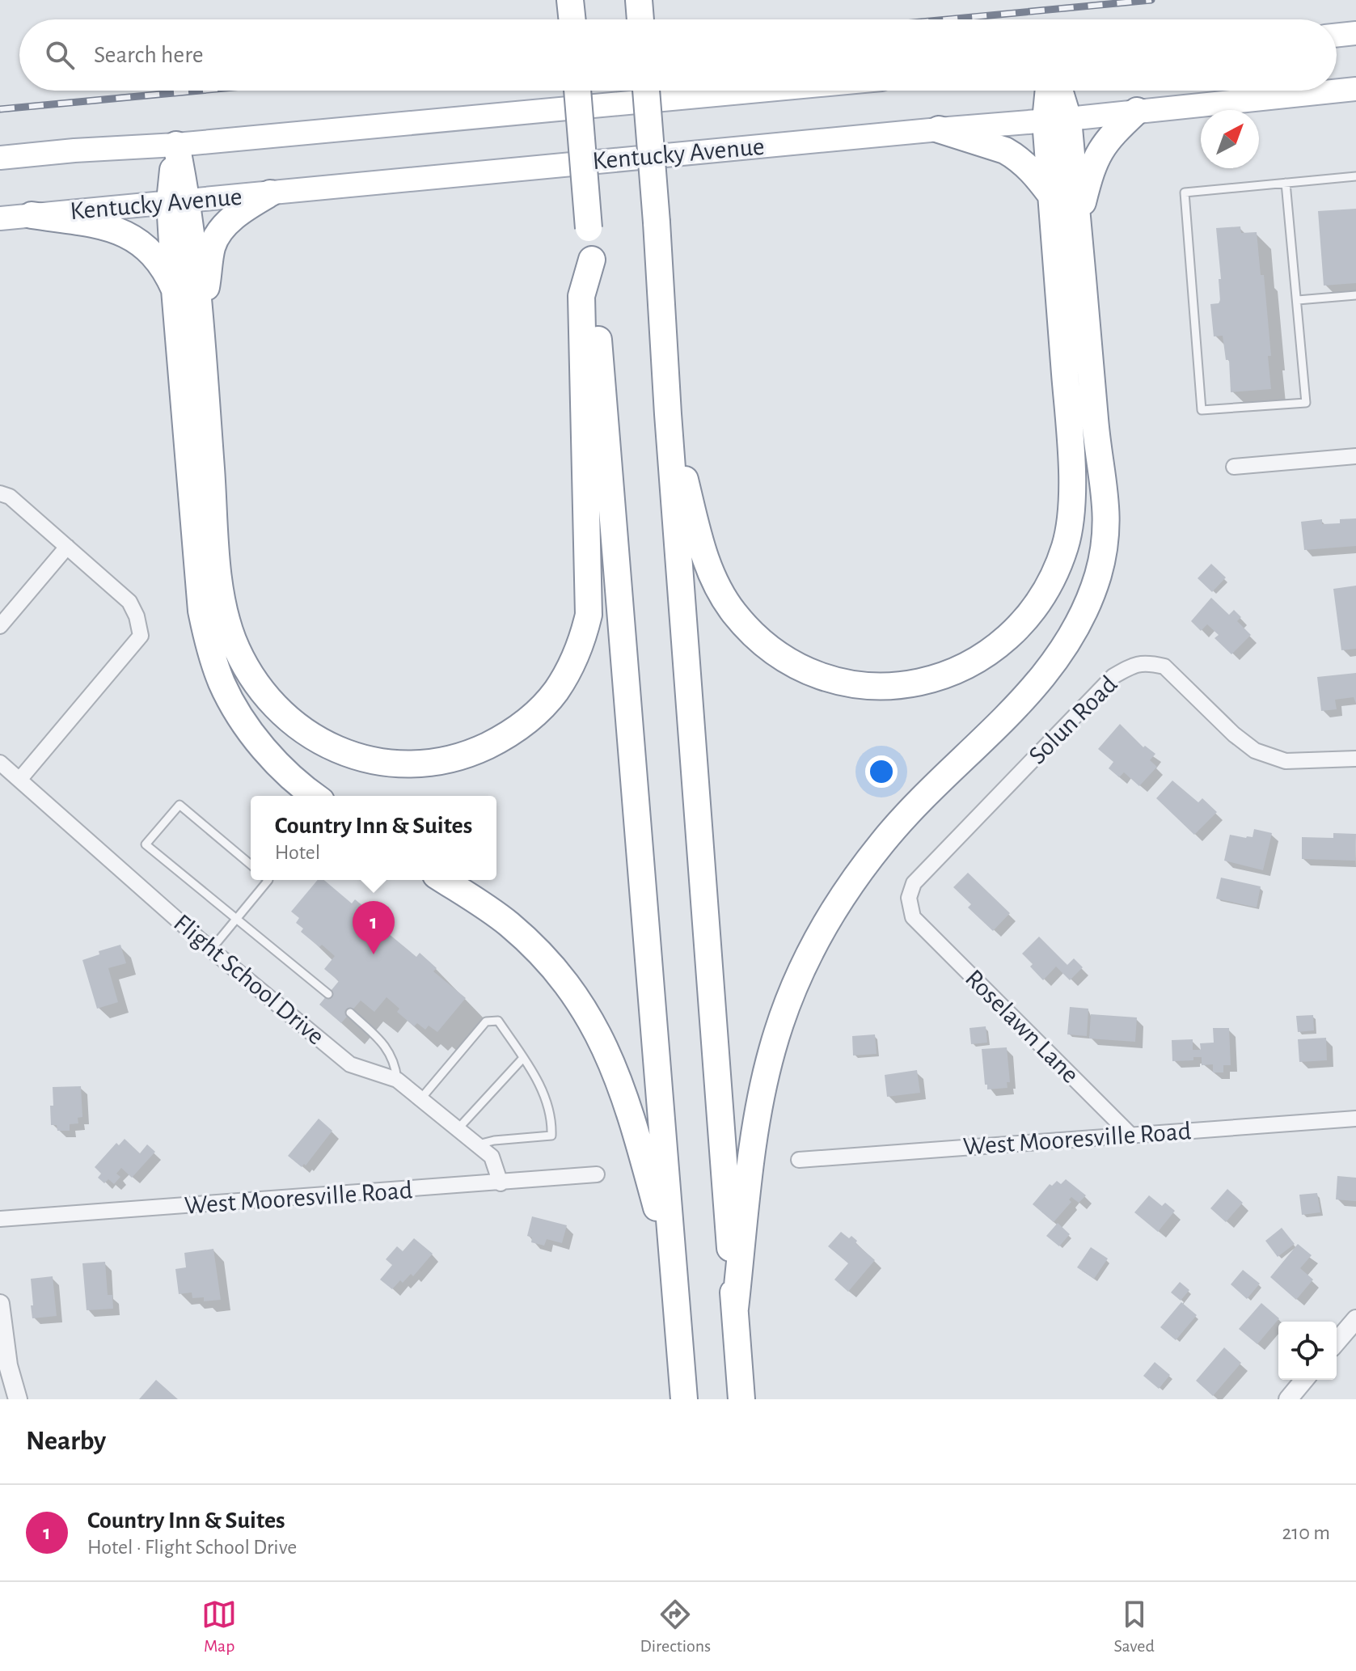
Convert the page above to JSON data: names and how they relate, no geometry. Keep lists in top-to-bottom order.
{
  "streets": {
    "main road": ["Kentucky Avenue"],
    "street": [
      "Solun Road",
      "Flight School Drive",
      "Roselawn Lane",
      "West Mooresville Road"
    ]
  },
  "crossings": [
    ["Solun Road", "Roselawn Lane"],
    ["Flight School Drive", "West Mooresville Road"],
    ["Roselawn Lane", "West Mooresville Road"]
  ],
  "north": "top right",
  "page": {
    "search": "Search here",
    "popup": ["Country Inn & Suites", "Hotel"],
    "pins": "1",
    "heading": "Nearby",
    "list": [
      {
        "mark": "1",
        "name": "Country Inn & Suites",
        "note": "Hotel · Flight School Drive",
        "value": "210 m"
      }
    ],
    "nav": ["Map", "Directions", "Saved"]
  }
}
